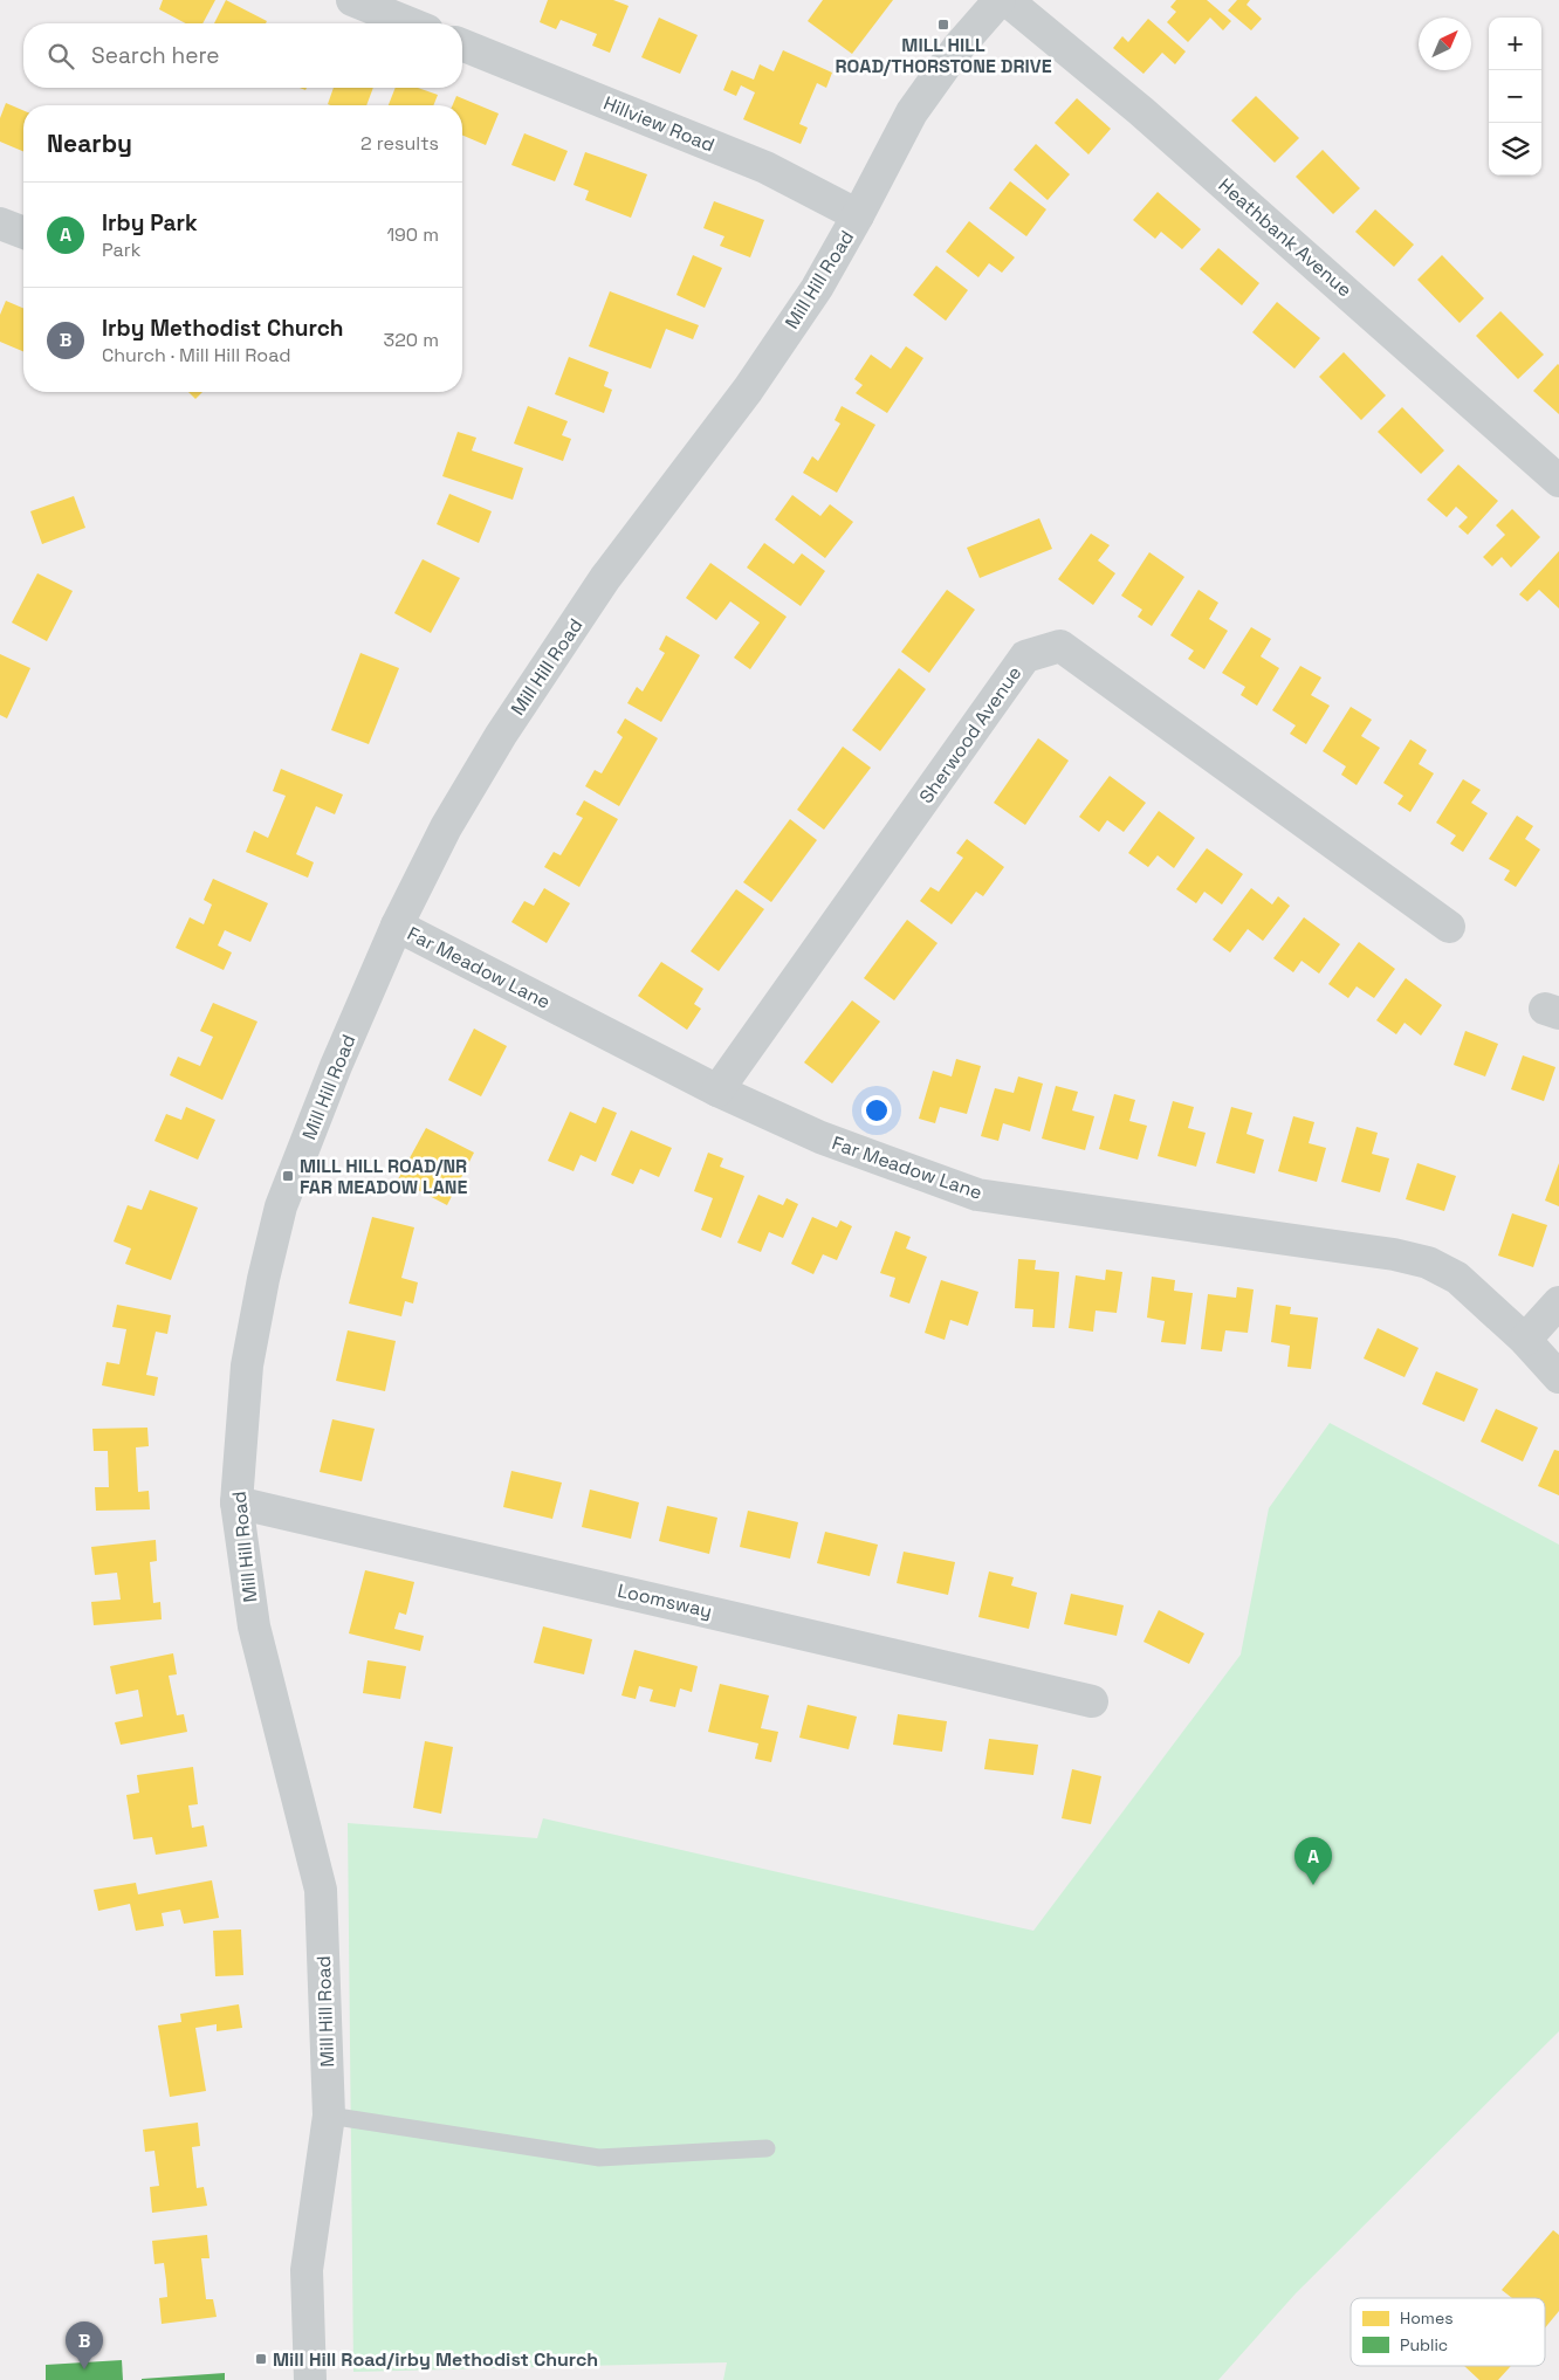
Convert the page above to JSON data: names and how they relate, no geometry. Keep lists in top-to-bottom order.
{
  "streets": {
    "street": [
      "Hillview Road",
      "Heathbank Avenue",
      "Mill Hill Road",
      "Sherwood Avenue",
      "Far Meadow Lane",
      "Loomsway"
    ]
  },
  "crossings": [
    ["Hillview Road", "Mill Hill Road"],
    ["Mill Hill Road", "Far Meadow Lane"],
    ["Mill Hill Road", "Loomsway"],
    ["Sherwood Avenue", "Far Meadow Lane"]
  ],
  "places": {
    "transit": ["MILL HILL ROAD/THORSTONE DRIVE", "MILL HILL ROAD/NR FAR MEADOW LANE", "Mill Hill Road/irby Methodist Church"]
  },
  "legend": ["Homes", "Public"],
  "north": "top right",
  "page": {
    "map_buttons": ["+", "−"],
    "search": "Search here",
    "heading": ["Nearby", "2 results"],
    "list": [
      {
        "mark": "A",
        "name": "Irby Park",
        "note": "Park",
        "value": "190 m"
      },
      {
        "mark": "B",
        "name": "Irby Methodist Church",
        "note": "Church · Mill Hill Road",
        "value": "320 m"
      }
    ],
    "pins": ["A", "B"]
  }
}
